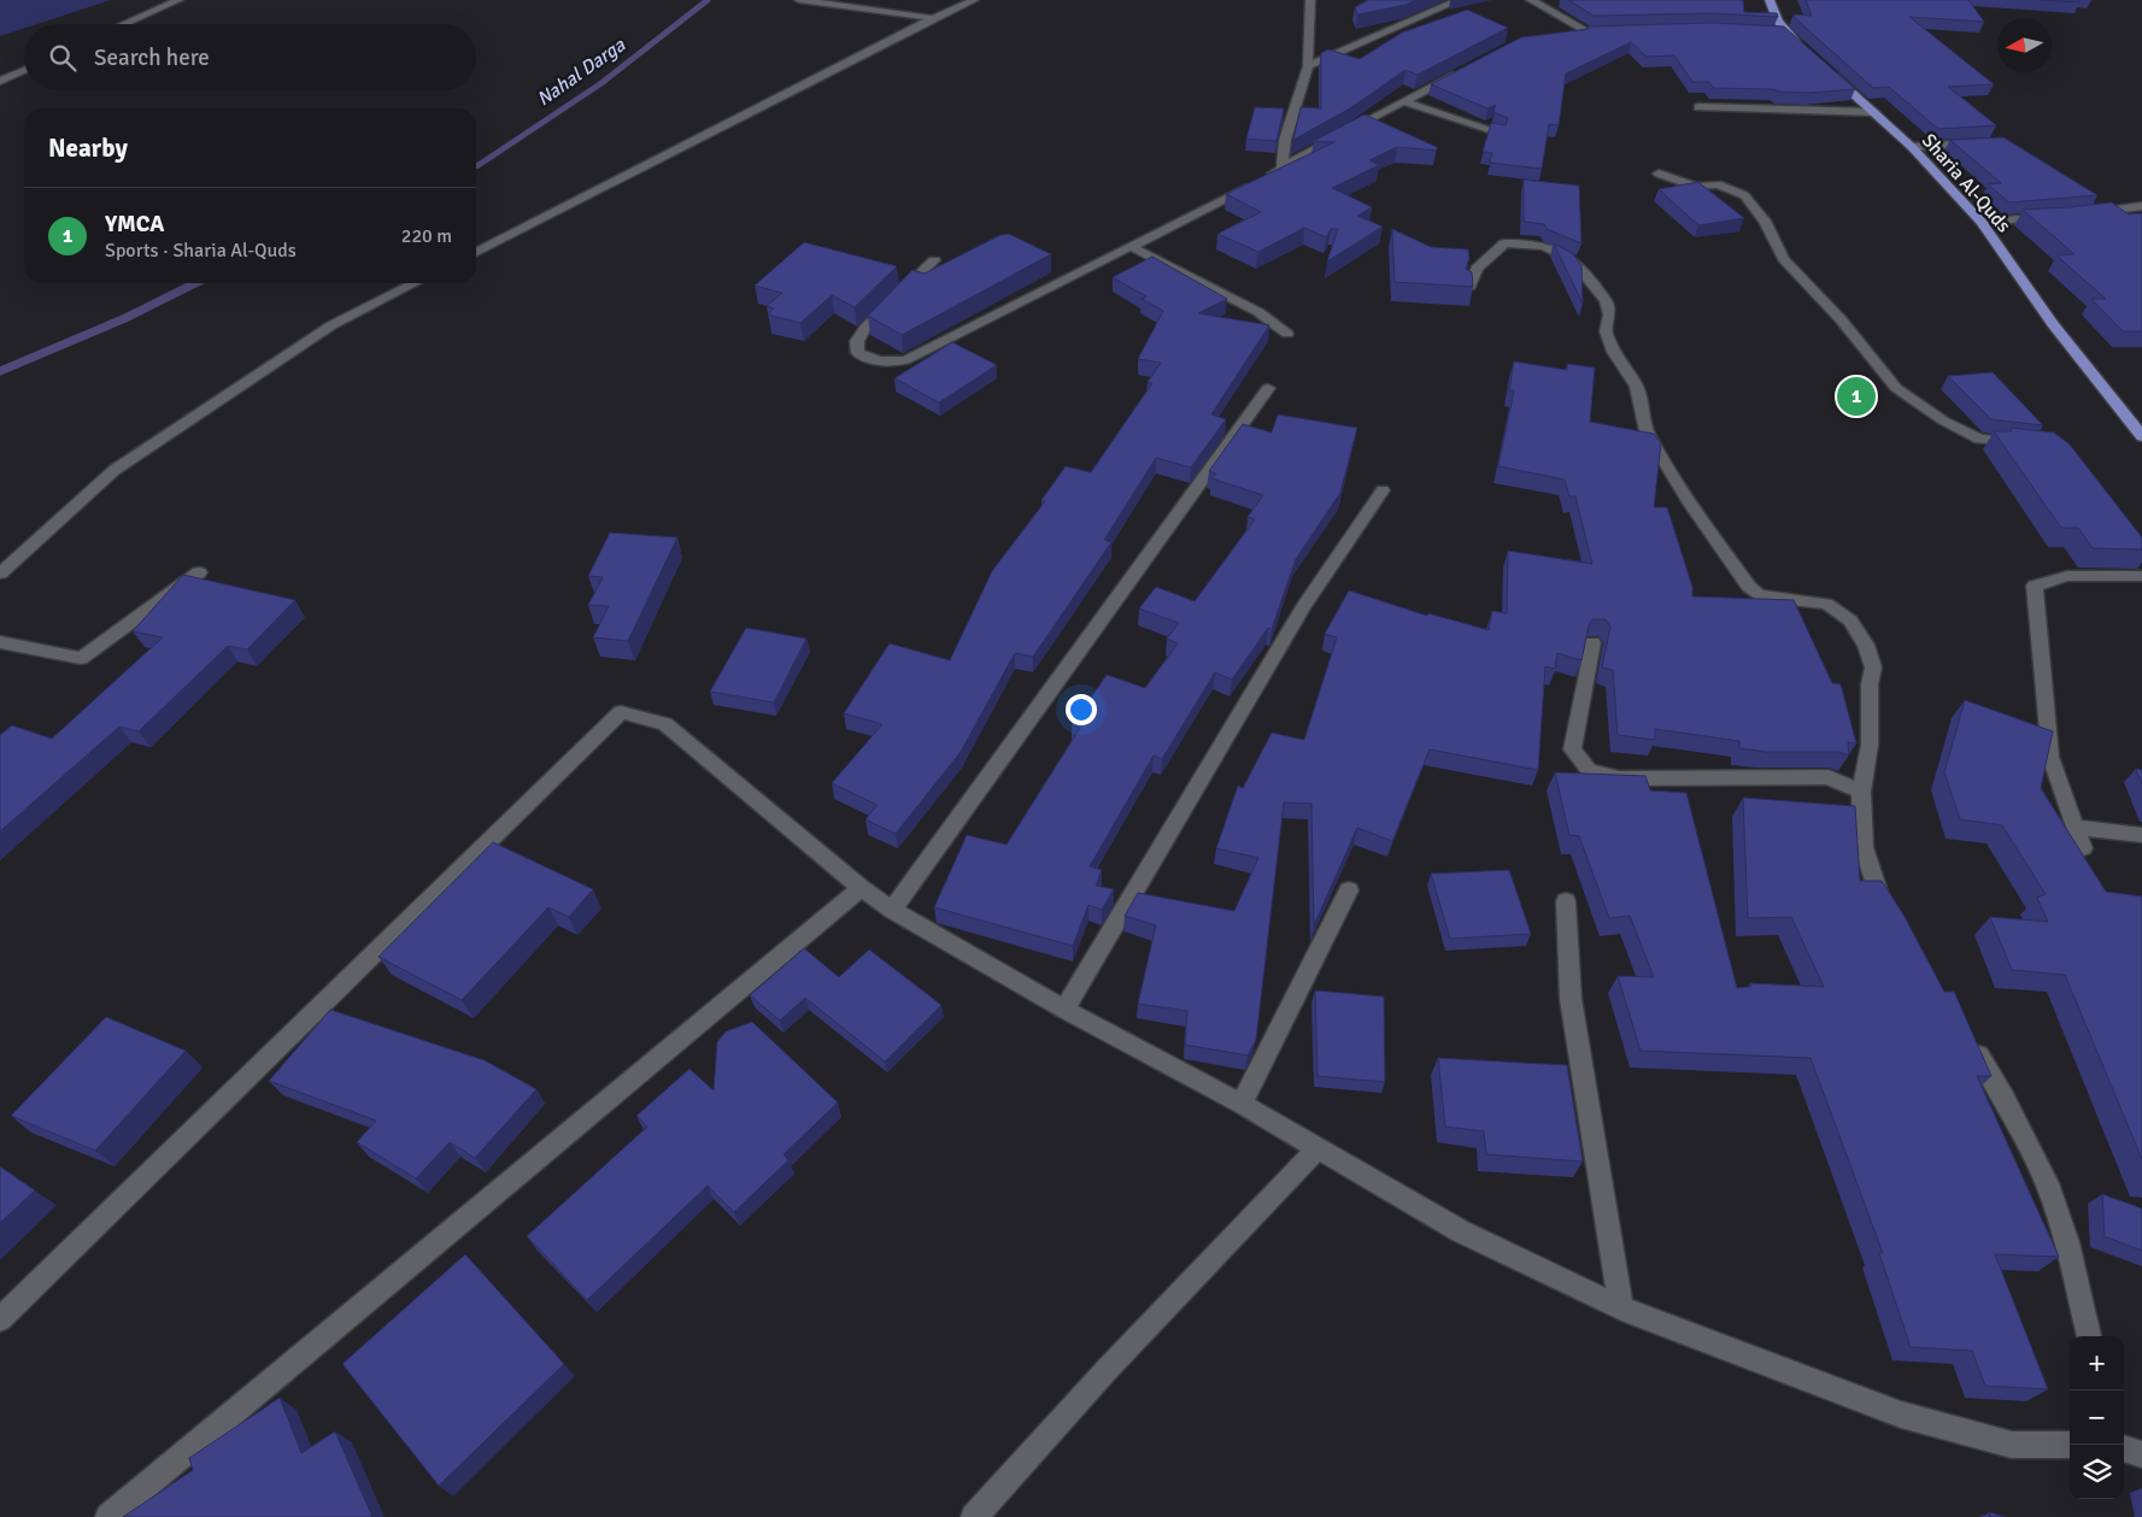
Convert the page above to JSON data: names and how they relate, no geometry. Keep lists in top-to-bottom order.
{
  "streets": {
    "main road": ["Sharia Al-Quds"]
  },
  "water": ["Nahal Darga"],
  "north": "left",
  "page": {
    "search": "Search here",
    "heading": "Nearby",
    "list": [
      {
        "mark": "1",
        "name": "YMCA",
        "note": "Sports · Sharia Al-Quds",
        "value": "220 m"
      }
    ],
    "pins": "1",
    "map_buttons": ["+", "−"]
  }
}
